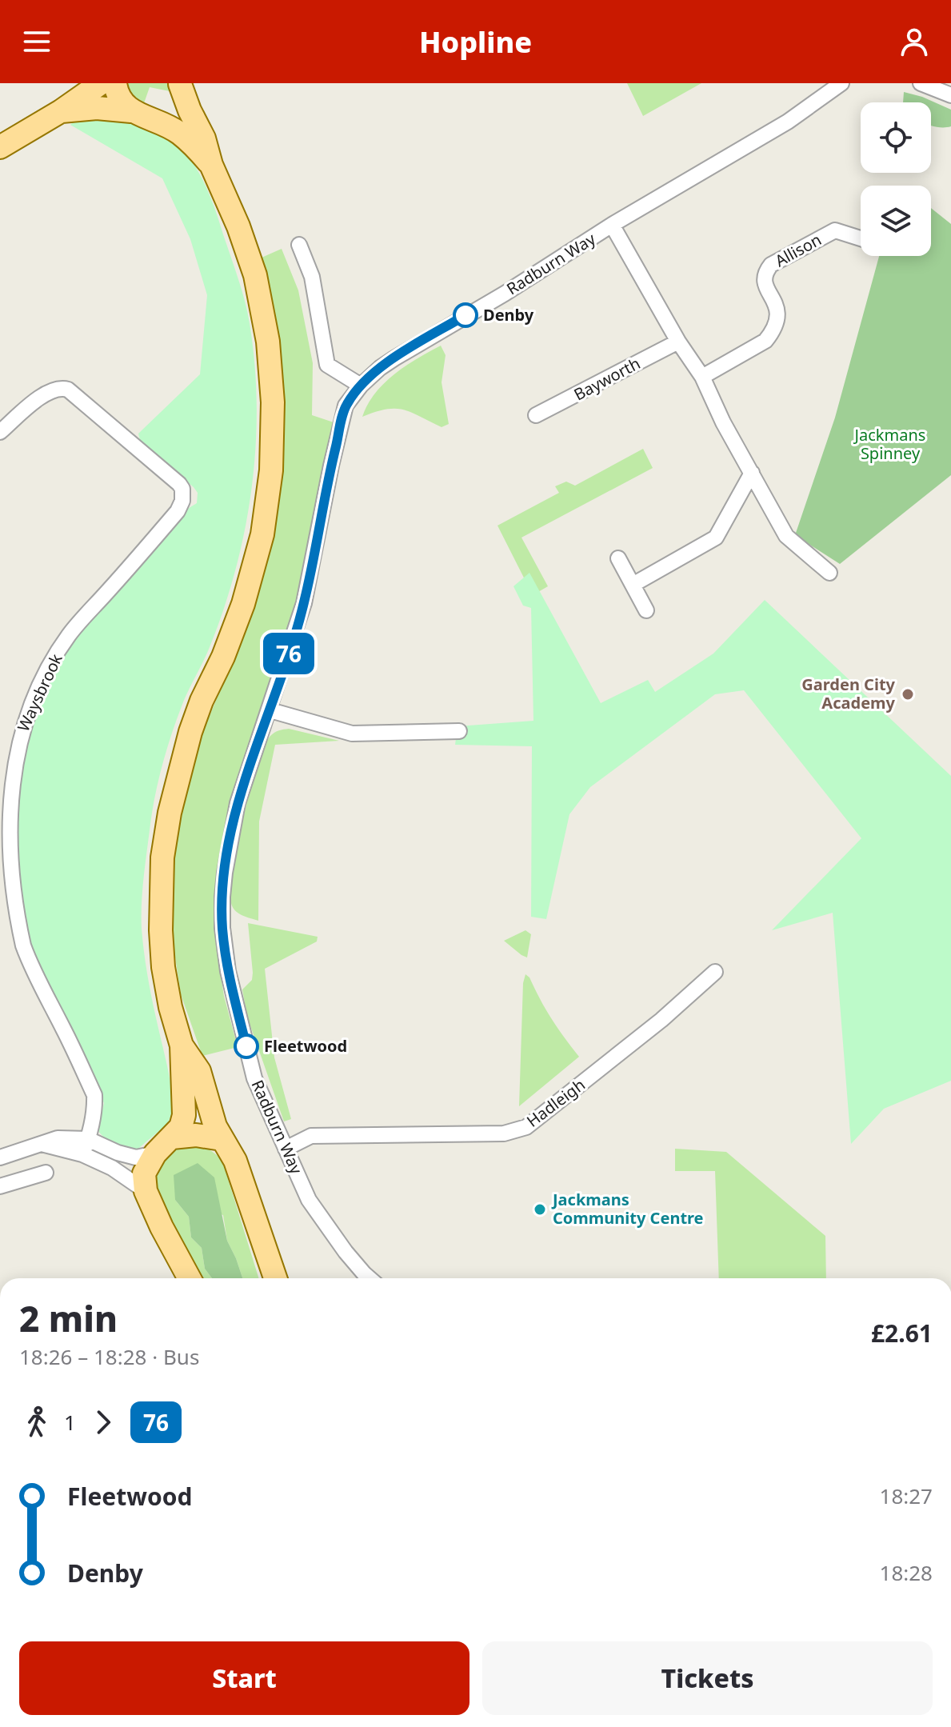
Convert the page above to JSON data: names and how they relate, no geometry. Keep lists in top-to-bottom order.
{
  "streets": {
    "street": [
      "Allison",
      "Radburn Way",
      "Bayworth",
      "Waysbrook",
      "Hadleigh"
    ]
  },
  "crossings": [
    ["Radburn Way", "Hadleigh"]
  ],
  "parks": ["Jackmans Spinney"],
  "places": [
    "Denby",
    "Garden City Academy",
    "Fleetwood",
    "Jackmans Community Centre"
  ],
  "lines": ["bus line 76"],
  "page": {
    "header": "Hopline",
    "on_map": "76",
    "heading": ["2 min", "18:26 – 18:28 · Bus", "£2.61"],
    "legs": ["1", "76"],
    "list": [
      {
        "name": "Fleetwood",
        "value": "18:27"
      },
      {
        "name": "Denby",
        "value": "18:28"
      }
    ],
    "buttons": ["Start", "Tickets"]
  }
}
